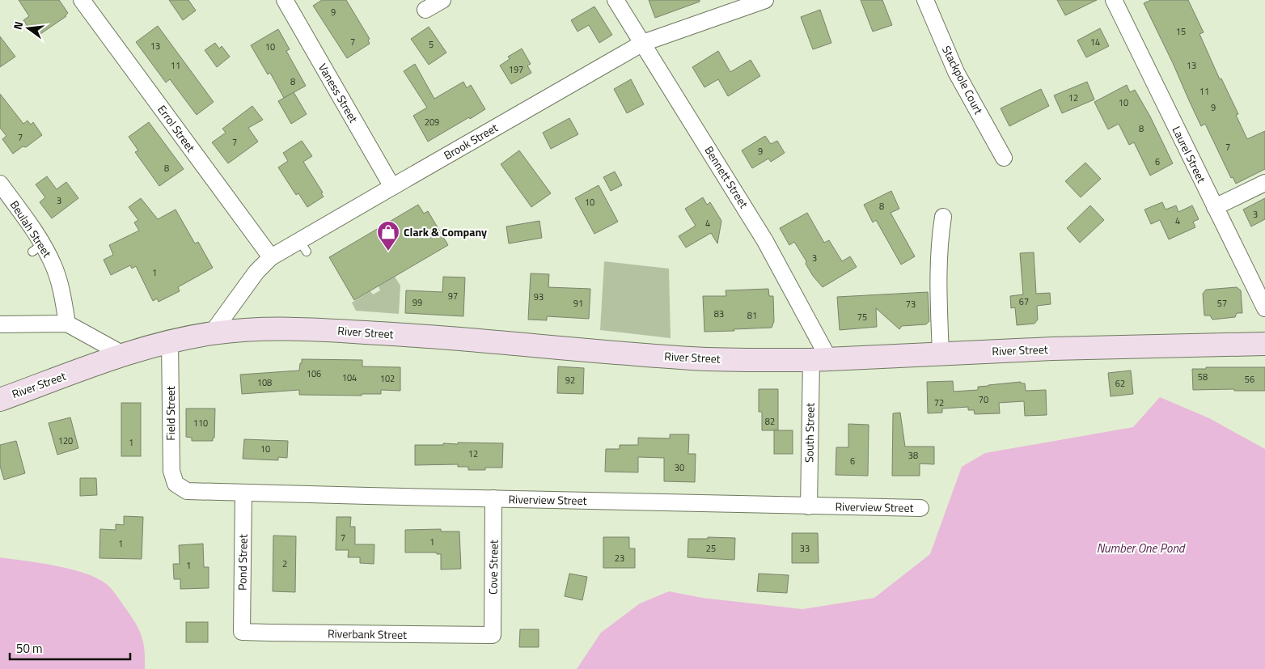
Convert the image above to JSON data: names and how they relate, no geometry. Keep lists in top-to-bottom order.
{
  "streets": {
    "street": [
      "Stackpole Court",
      "Vaness Street",
      "Errol Street",
      "Brook Street",
      "Laurel Street",
      "Bennett Street",
      "Beulah Street",
      "River Street",
      "Field Street",
      "South Street",
      "Riverview Street",
      "Pond Street",
      "Cove Street",
      "Riverbank Street"
    ]
  },
  "crossings": [
    ["Vaness Street", "Brook Street"],
    ["Errol Street", "Brook Street"],
    ["Brook Street", "Bennett Street"],
    ["Brook Street", "River Street"],
    ["Bennett Street", "River Street"],
    ["Bennett Street", "South Street"],
    ["River Street", "Field Street"],
    ["River Street", "South Street"],
    ["Field Street", "Riverview Street"],
    ["South Street", "Riverview Street"],
    ["Riverview Street", "Pond Street"],
    ["Riverview Street", "Cove Street"],
    ["Pond Street", "Riverbank Street"],
    ["Cove Street", "Riverbank Street"]
  ],
  "water": ["Number One Pond"],
  "places": {
    "shop": ["Clark & Company"]
  },
  "house_numbers": [
    "9",
    "15",
    "7",
    "14",
    "5",
    "13",
    "10",
    "11",
    "13",
    "197",
    "8",
    "11",
    "12",
    "10",
    "9",
    "209",
    "8",
    "7",
    "7",
    "7",
    "9",
    "6",
    "8",
    "3",
    "10",
    "8",
    "3",
    "4",
    "4",
    "3",
    "1",
    "97",
    "93",
    "67",
    "99",
    "91",
    "57",
    "73",
    "83",
    "81",
    "75",
    "106",
    "58",
    "104",
    "102",
    "56",
    "92",
    "108",
    "62",
    "70",
    "72",
    "82",
    "110",
    "120",
    "1",
    "10",
    "12",
    "38",
    "6",
    "30",
    "7",
    "1",
    "1",
    "25",
    "33",
    "23",
    "2",
    "1"
  ],
  "scale_bar": "50 m",
  "north": "left"
}
